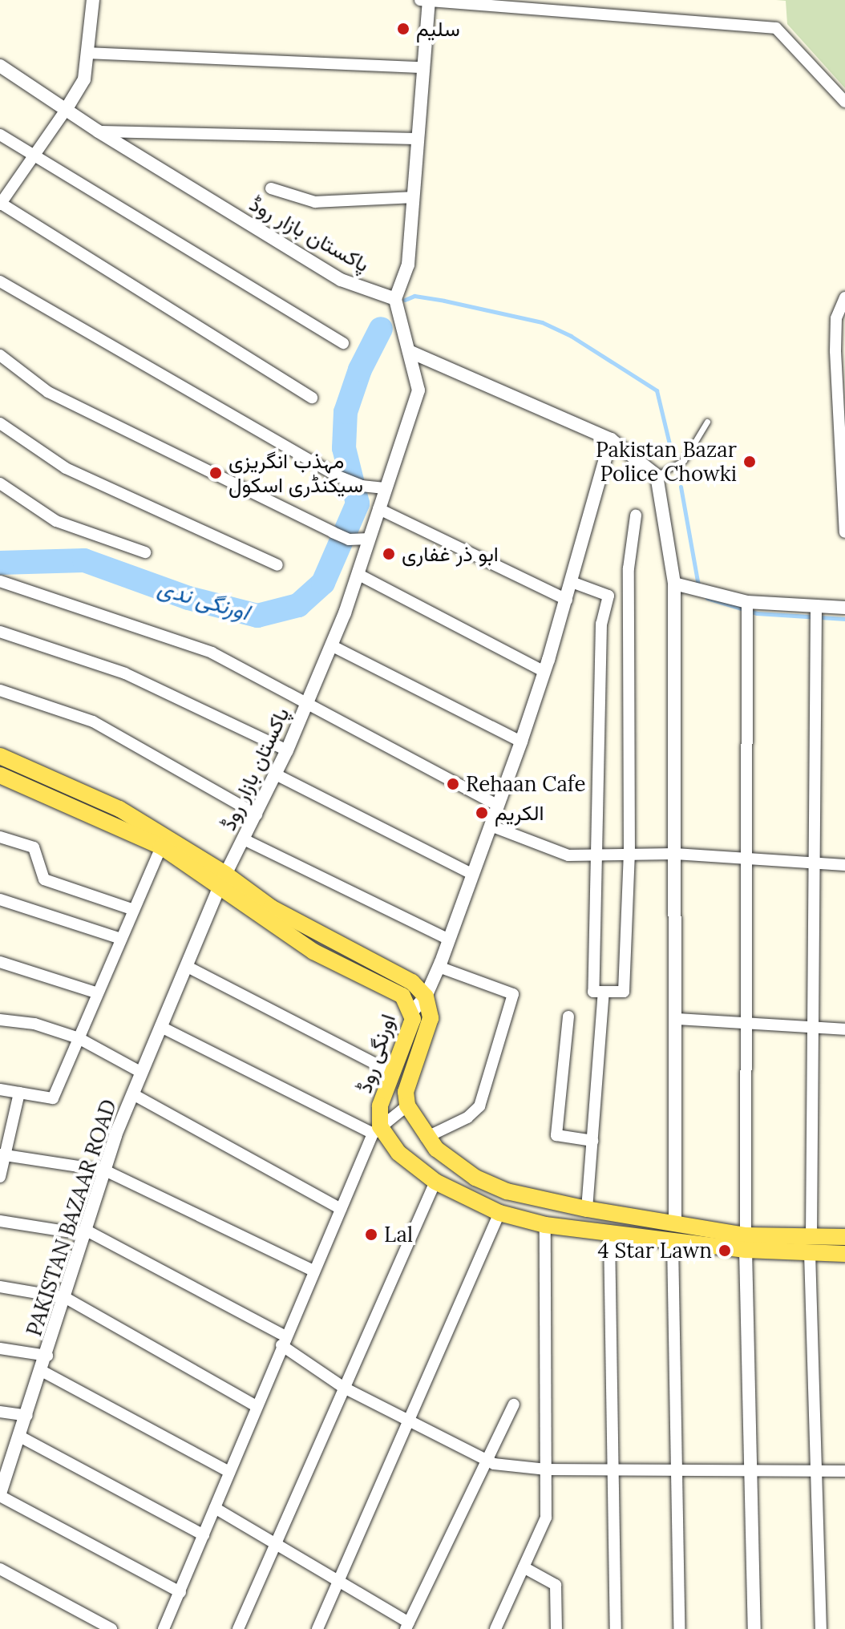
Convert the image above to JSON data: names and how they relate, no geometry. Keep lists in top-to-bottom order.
{
  "streets": {
    "main road": ["اورنگی روڈ"],
    "street": ["پاکستان بازار روڈ", "PAKISTAN BAZAAR ROAD"]
  },
  "crossings": [
    ["پاکستان بازار روڈ", "اورنگی روڈ"],
    ["پاکستان بازار روڈ", "PAKISTAN BAZAAR ROAD"],
    ["اورنگی روڈ", "PAKISTAN BAZAAR ROAD"]
  ],
  "water": ["اورنگی ندی"],
  "places": [
    "سلیم",
    "Pakistan Bazar Police Chowki",
    "مہذب انگریزی سیکنڈری اسکول",
    "ابو ذر غفاری",
    "Rehaan Cafe",
    "الکریم",
    "Lal",
    "4 Star Lawn"
  ]
}
